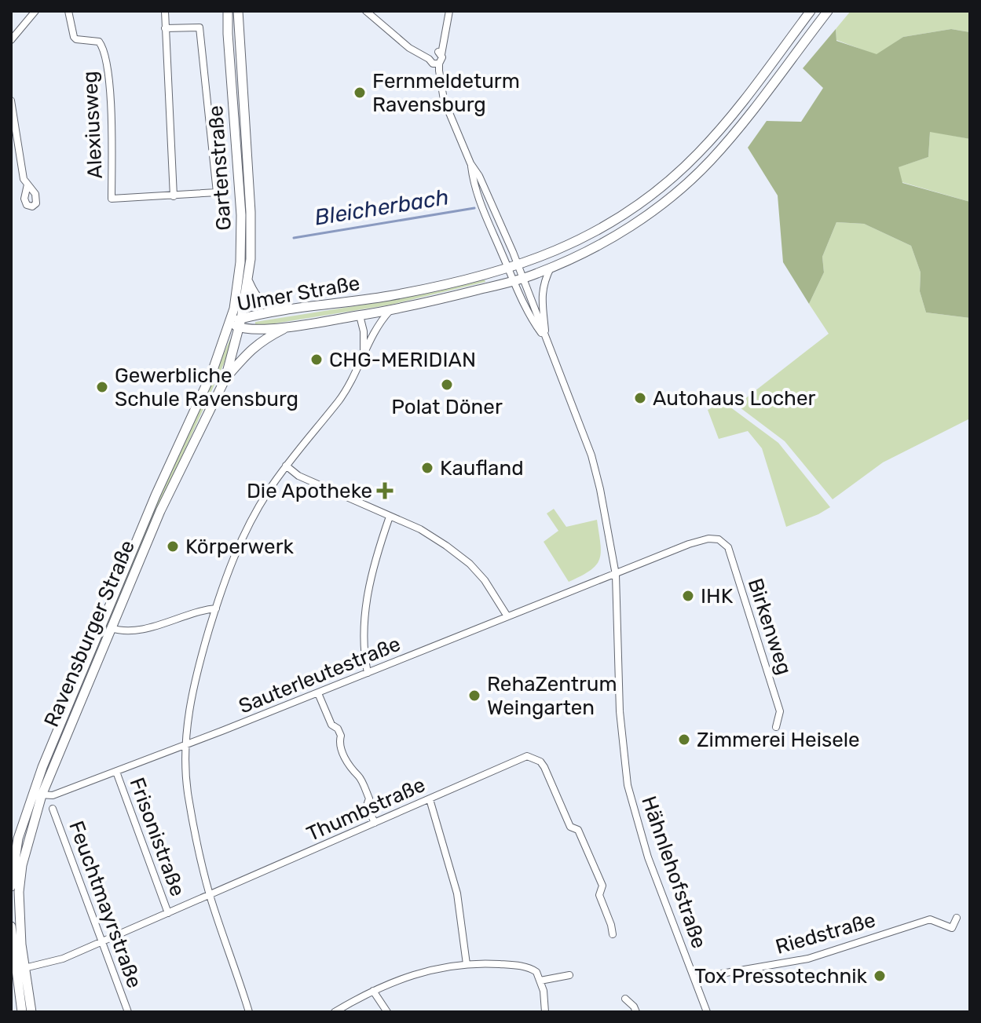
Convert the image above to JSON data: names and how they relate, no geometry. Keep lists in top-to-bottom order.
{
  "streets": {
    "main road": ["Gartenstraße", "Ulmer Straße", "Ravensburger Straße"],
    "street": [
      "Alexiusweg",
      "Birkenweg",
      "Sauterleutestraße",
      "Thumbstraße",
      "Frisonistraße",
      "Hähnlehofstraße",
      "Feuchtmayrstraße",
      "Riedstraße"
    ]
  },
  "crossings": [
    ["Gartenstraße", "Ulmer Straße"],
    ["Gartenstraße", "Ravensburger Straße"],
    ["Ulmer Straße", "Ravensburger Straße"],
    ["Birkenweg", "Sauterleutestraße"],
    ["Ravensburger Straße", "Sauterleutestraße"],
    ["Ravensburger Straße", "Thumbstraße"],
    ["Sauterleutestraße", "Frisonistraße"],
    ["Sauterleutestraße", "Hähnlehofstraße"],
    ["Thumbstraße", "Frisonistraße"],
    ["Thumbstraße", "Feuchtmayrstraße"],
    ["Hähnlehofstraße", "Riedstraße"]
  ],
  "water": ["Bleicherbach"],
  "places": {
    "other": [
      "Fernmeldeturm Ravensburg",
      "CHG-MERIDIAN",
      "Polat Döner",
      "Gewerbliche Schule Ravensburg",
      "Autohaus Locher",
      "Kaufland",
      "Körperwerk",
      "IHK",
      "RehaZentrum Weingarten",
      "Zimmerei Heisele",
      "Tox Pressotechnik"
    ],
    "health": ["Die Apotheke"]
  }
}
